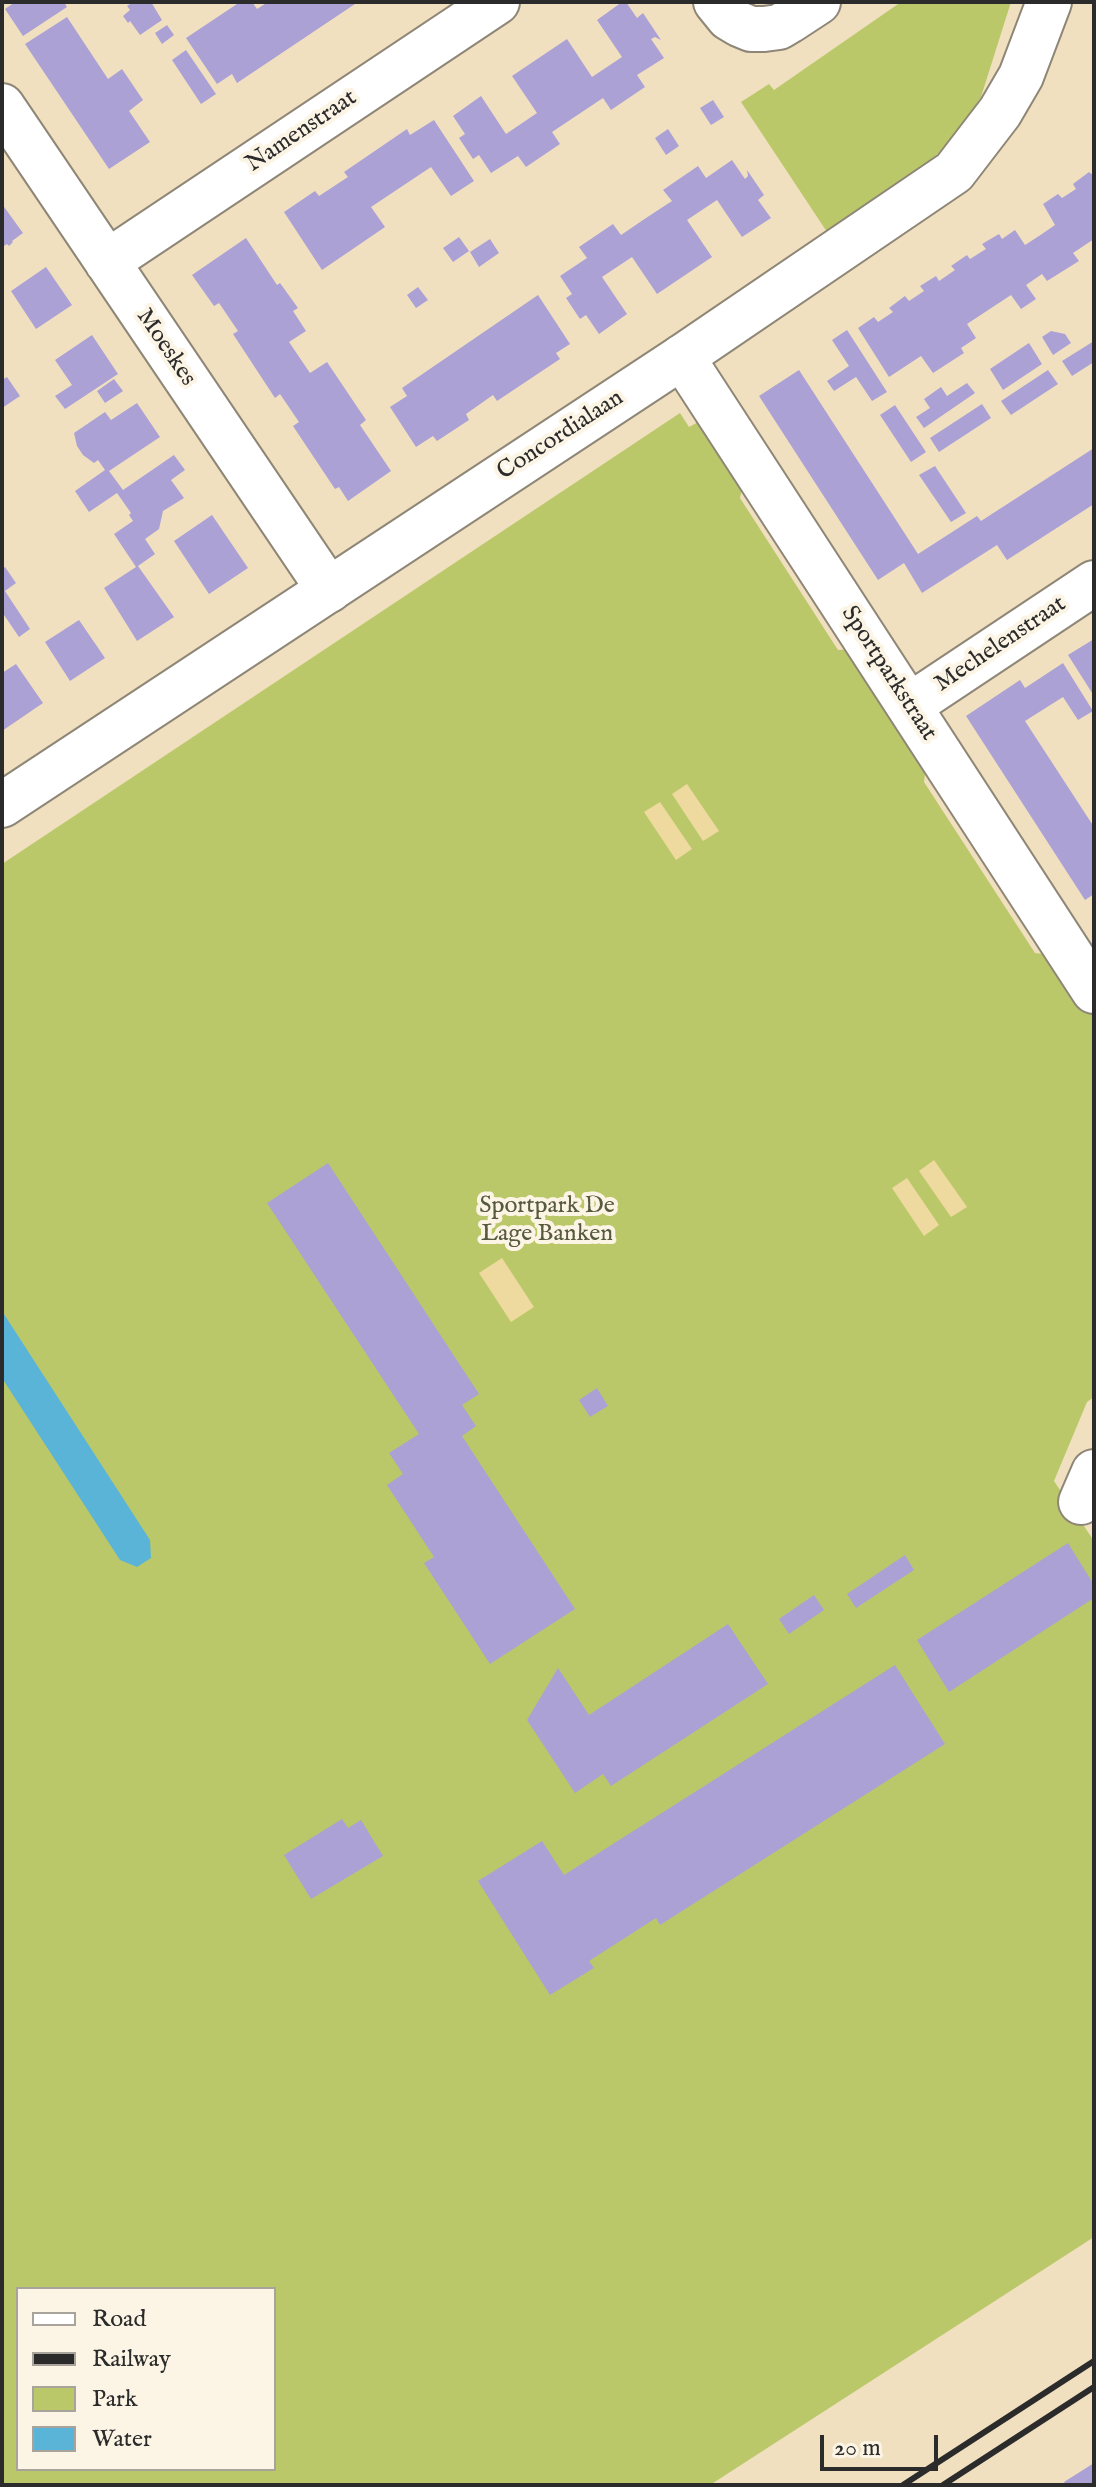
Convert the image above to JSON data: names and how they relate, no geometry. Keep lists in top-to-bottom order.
{
  "streets": {
    "street": [
      "Namenstraat",
      "Moeskes",
      "Concordialaan",
      "Mechelenstraat",
      "Sportparkstraat"
    ]
  },
  "crossings": [
    ["Namenstraat", "Moeskes"],
    ["Moeskes", "Concordialaan"],
    ["Concordialaan", "Sportparkstraat"],
    ["Mechelenstraat", "Sportparkstraat"]
  ],
  "parks": ["Sportpark De Lage Banken"],
  "legend": [
    "Road",
    "Railway",
    "Park",
    "Water"
  ],
  "scale_bar": "20 m"
}
